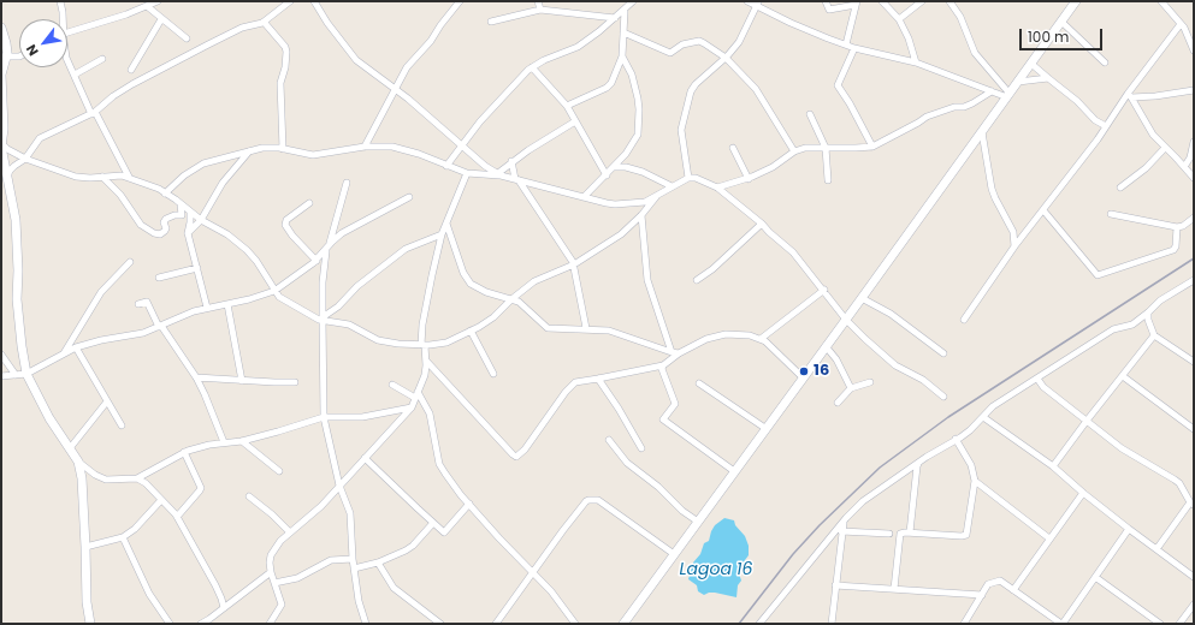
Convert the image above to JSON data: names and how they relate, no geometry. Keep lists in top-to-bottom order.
{
  "water": ["Lagoa 16"],
  "places": ["16"],
  "scale_bar": "100 m",
  "north": "bottom left"
}
